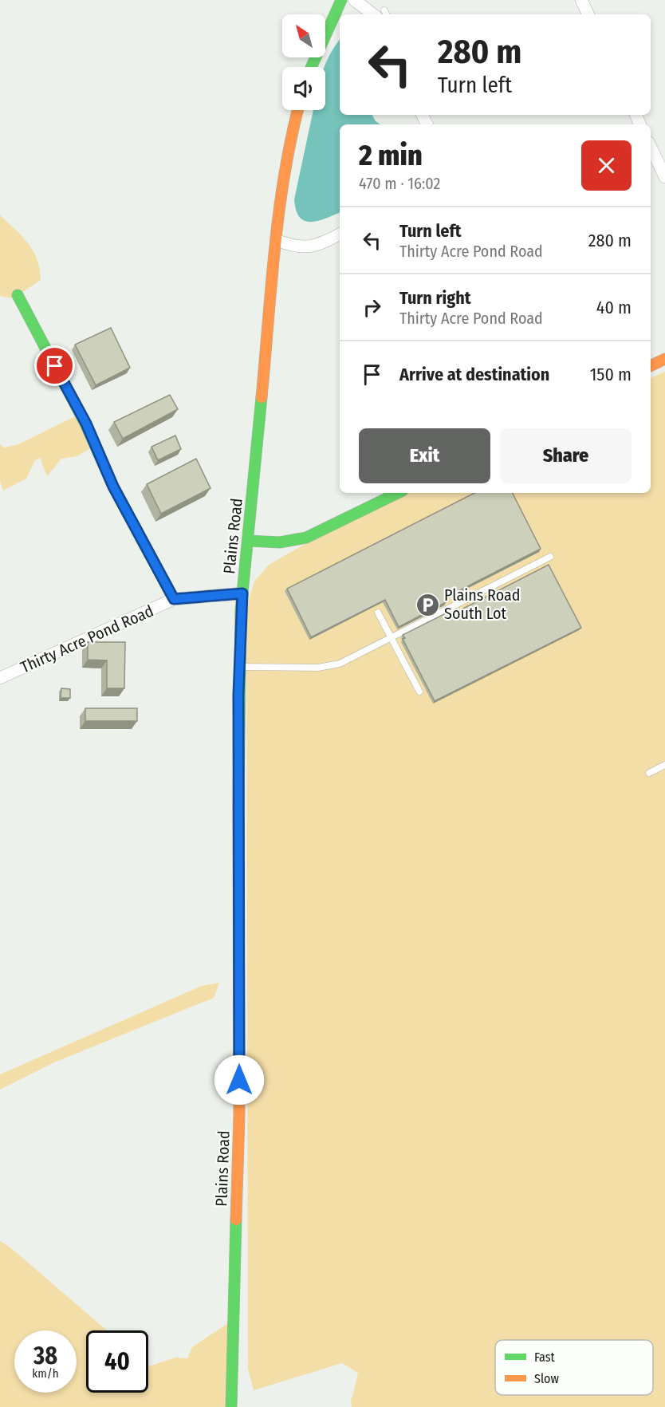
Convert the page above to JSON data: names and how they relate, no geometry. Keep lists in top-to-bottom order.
{
  "streets": {
    "street": ["Plains Road", "Thirty Acre Pond Road"]
  },
  "crossings": [
    ["Plains Road", "Thirty Acre Pond Road"]
  ],
  "places": {
    "parking": ["Plains Road South Lot"]
  },
  "legend": ["Fast", "Slow"],
  "north": "top left",
  "page": {
    "turn": ["280 m", "Turn left"],
    "heading": ["2 min", "470 m · 16:02"],
    "list": [
      {
        "name": "Turn left",
        "note": "Thirty Acre Pond Road",
        "value": "280 m"
      },
      {
        "name": "Turn right",
        "note": "Thirty Acre Pond Road",
        "value": "40 m"
      },
      {
        "name": "Arrive at destination",
        "value": "150 m"
      }
    ],
    "buttons": ["Exit", "Share"],
    "speed": "38 km/h",
    "limit": "40"
  }
}
